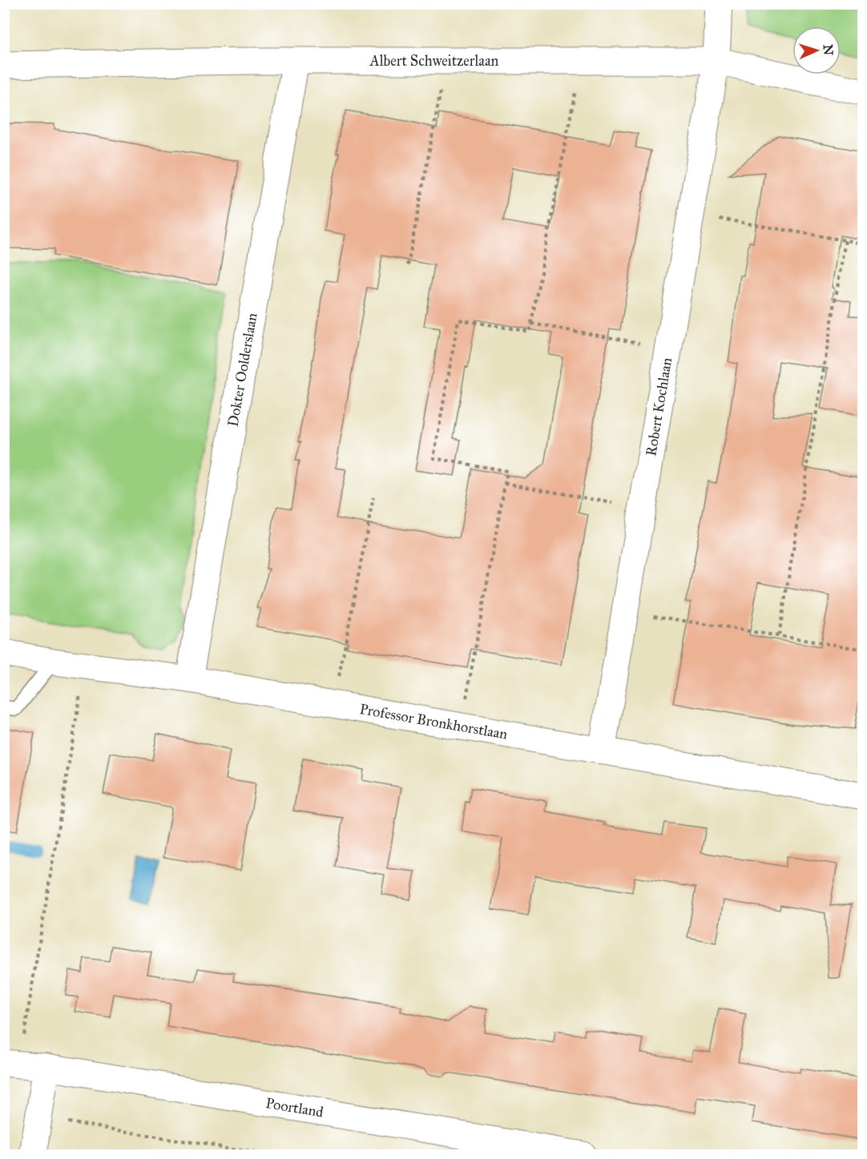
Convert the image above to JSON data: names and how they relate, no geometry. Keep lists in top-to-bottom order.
{
  "streets": {
    "street": [
      "Albert Schweitzerlaan",
      "Dokter Oolderslaan",
      "Robert Kochlaan",
      "Professor Bronkhorstlaan",
      "Poortland"
    ]
  },
  "crossings": [
    ["Albert Schweitzerlaan", "Dokter Oolderslaan"],
    ["Albert Schweitzerlaan", "Robert Kochlaan"],
    ["Dokter Oolderslaan", "Professor Bronkhorstlaan"],
    ["Robert Kochlaan", "Professor Bronkhorstlaan"]
  ],
  "north": "right"
}
